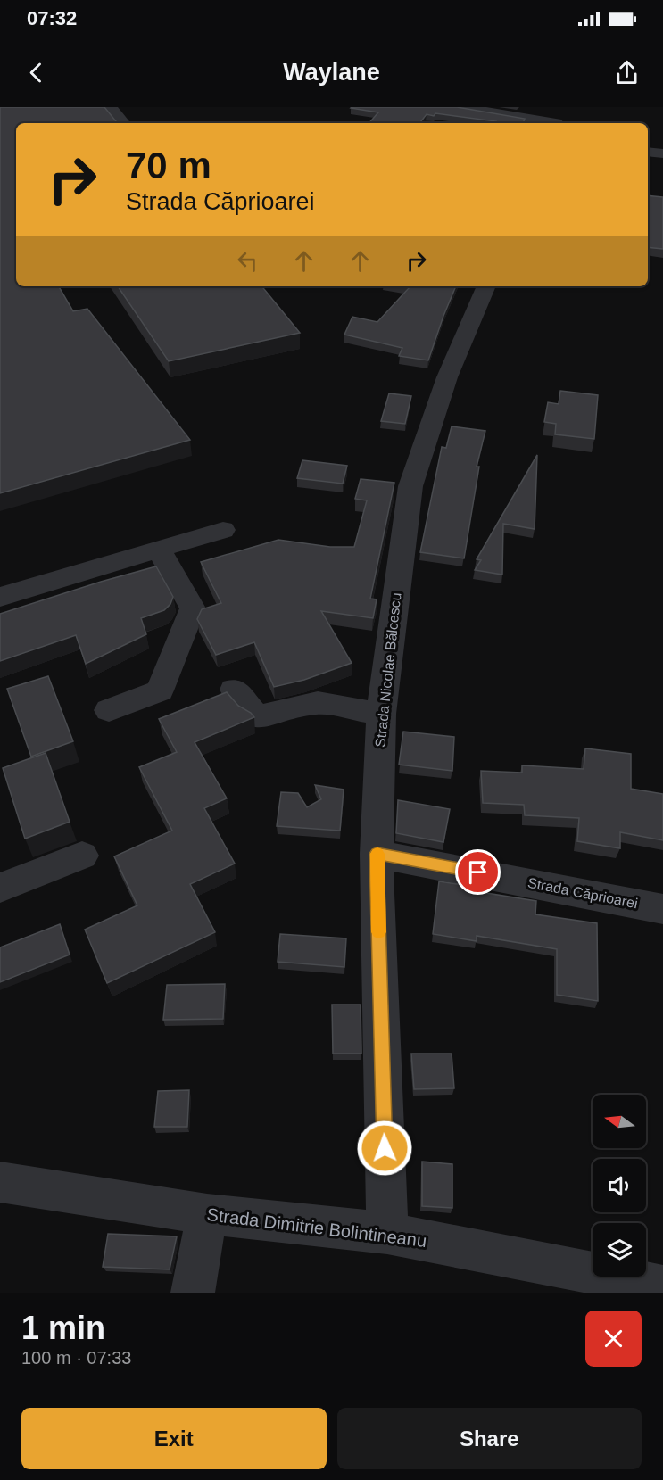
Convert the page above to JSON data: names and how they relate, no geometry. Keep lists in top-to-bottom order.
{
  "streets": {
    "street": ["Strada Nicolae Bălcescu", "Strada Căprioarei", "Strada Dimitrie Bolintineanu"]
  },
  "crossings": [
    ["Strada Nicolae Bălcescu", "Strada Căprioarei"],
    ["Strada Nicolae Bălcescu", "Strada Dimitrie Bolintineanu"]
  ],
  "north": "left",
  "page": {
    "status": "07:32",
    "header": "Waylane",
    "turn": ["70 m", "Strada Căprioarei"],
    "heading": ["1 min", "100 m · 07:33"],
    "buttons": ["Exit", "Share"]
  }
}
